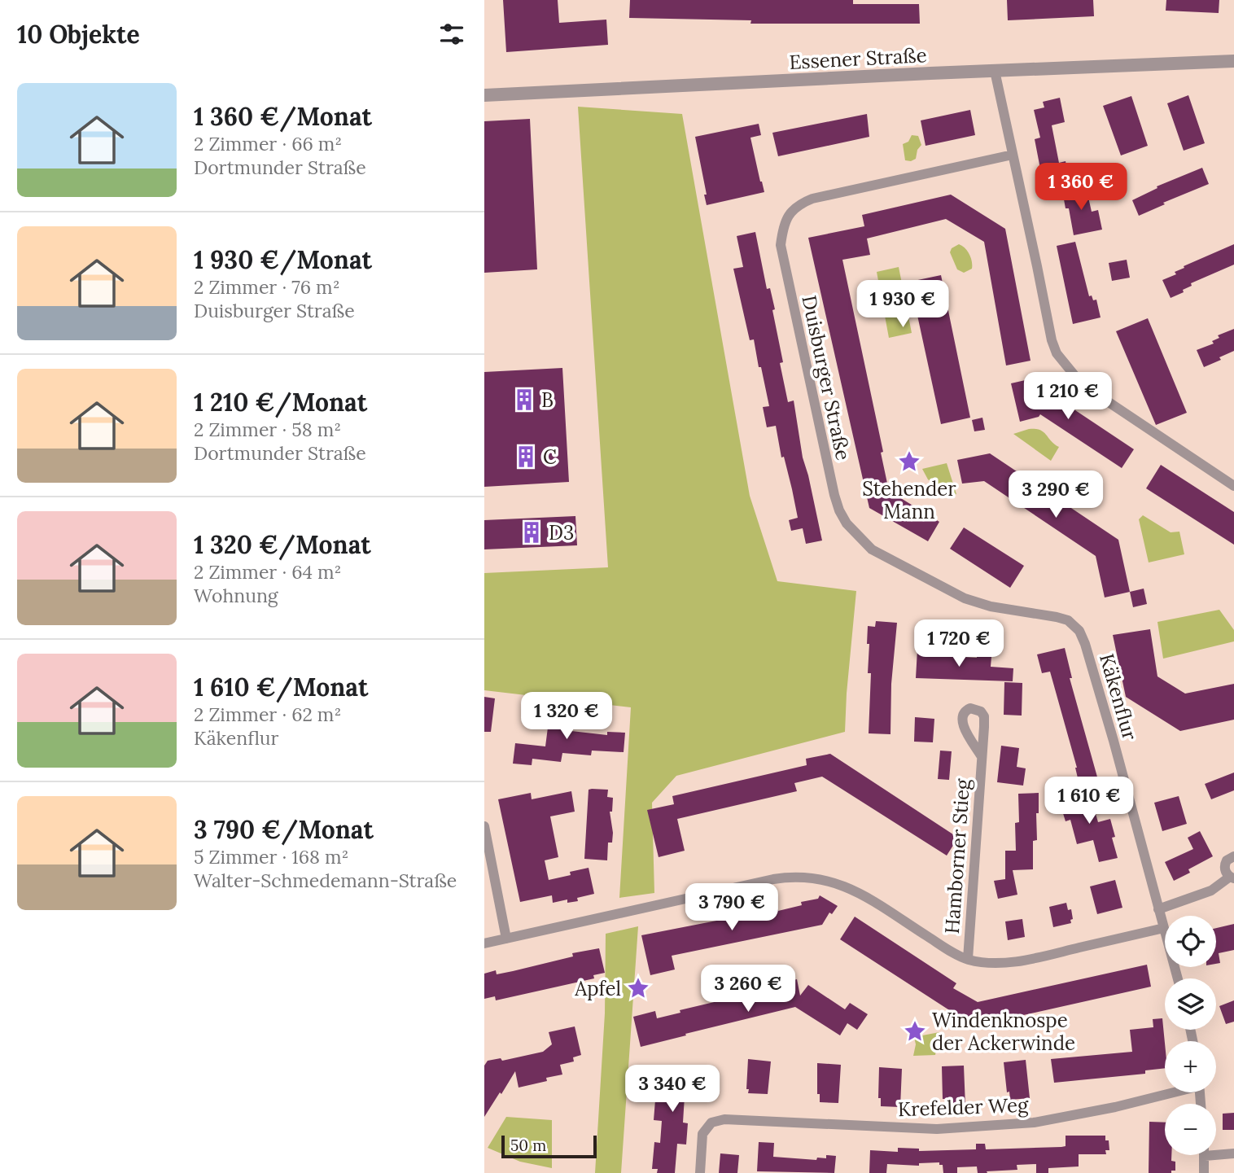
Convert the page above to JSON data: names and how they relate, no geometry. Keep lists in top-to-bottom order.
{
  "streets": {
    "street": [
      "Essener Straße",
      "Duisburger Straße",
      "Käkenflur",
      "Hamborner Stieg",
      "Krefelder Weg"
    ]
  },
  "crossings": [
    ["Duisburger Straße", "Käkenflur"]
  ],
  "places": {
    "building": ["B", "C", "D3"],
    "place": ["Stehender Mann", "Apfel", "Windenknospe der Ackerwinde"]
  },
  "scale_bar": "50 m",
  "page": {
    "heading": "10 Objekte",
    "list": [
      {
        "name": "1 360 €/Monat",
        "note": "2 Zimmer · 66 m² · Dortmunder Straße"
      },
      {
        "name": "1 930 €/Monat",
        "note": "2 Zimmer · 76 m² · Duisburger Straße"
      },
      {
        "name": "1 210 €/Monat",
        "note": "2 Zimmer · 58 m² · Dortmunder Straße"
      },
      {
        "name": "1 320 €/Monat",
        "note": "2 Zimmer · 64 m² · Wohnung"
      },
      {
        "name": "1 610 €/Monat",
        "note": "2 Zimmer · 62 m² · Käkenflur"
      },
      {
        "name": "3 790 €/Monat",
        "note": "5 Zimmer · 168 m² · Walter-Schmedemann-Straße"
      }
    ],
    "price": [
      "1 360 €",
      "1 930 €",
      "1 210 €",
      "3 290 €",
      "1 720 €",
      "1 320 €",
      "1 610 €",
      "3 790 €",
      "3 260 €",
      "3 340 €"
    ],
    "map_buttons": ["+", "−"],
    "scale": "50 m"
  }
}
